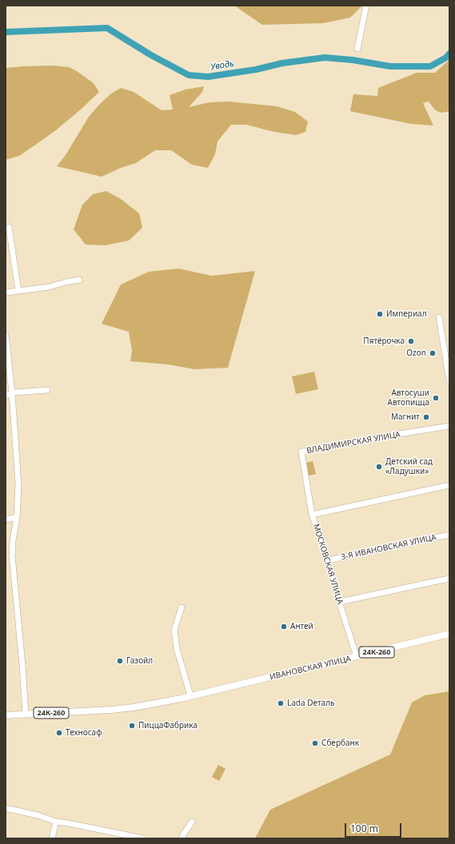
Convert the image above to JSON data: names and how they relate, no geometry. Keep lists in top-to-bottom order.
{
  "streets": {
    "main road": ["24К-260", "ИВАНОВСКАЯ УЛИЦА"],
    "street": ["ВЛАДИМИРСКАЯ УЛИЦА", "3-Я ИВАНОВСКАЯ УЛИЦА", "МОСКОВСКАЯ УЛИЦА"]
  },
  "crossings": [
    ["ВЛАДИМИРСКАЯ УЛИЦА", "МОСКОВСКАЯ УЛИЦА"],
    ["3-Я ИВАНОВСКАЯ УЛИЦА", "МОСКОВСКАЯ УЛИЦА"],
    ["МОСКОВСКАЯ УЛИЦА", "ИВАНОВСКАЯ УЛИЦА"]
  ],
  "water": ["Уводь"],
  "places": [
    "Империал",
    "Пятёрочка",
    "Ozon",
    "Автосуши Автопицца",
    "Магнит",
    "Детский сад «Ладушки»",
    "Антей",
    "Газойл",
    "Lada Dеталь",
    "ПиццаФабрика",
    "Техносаф",
    "Сбербанк"
  ],
  "scale_bar": "100 m"
}
